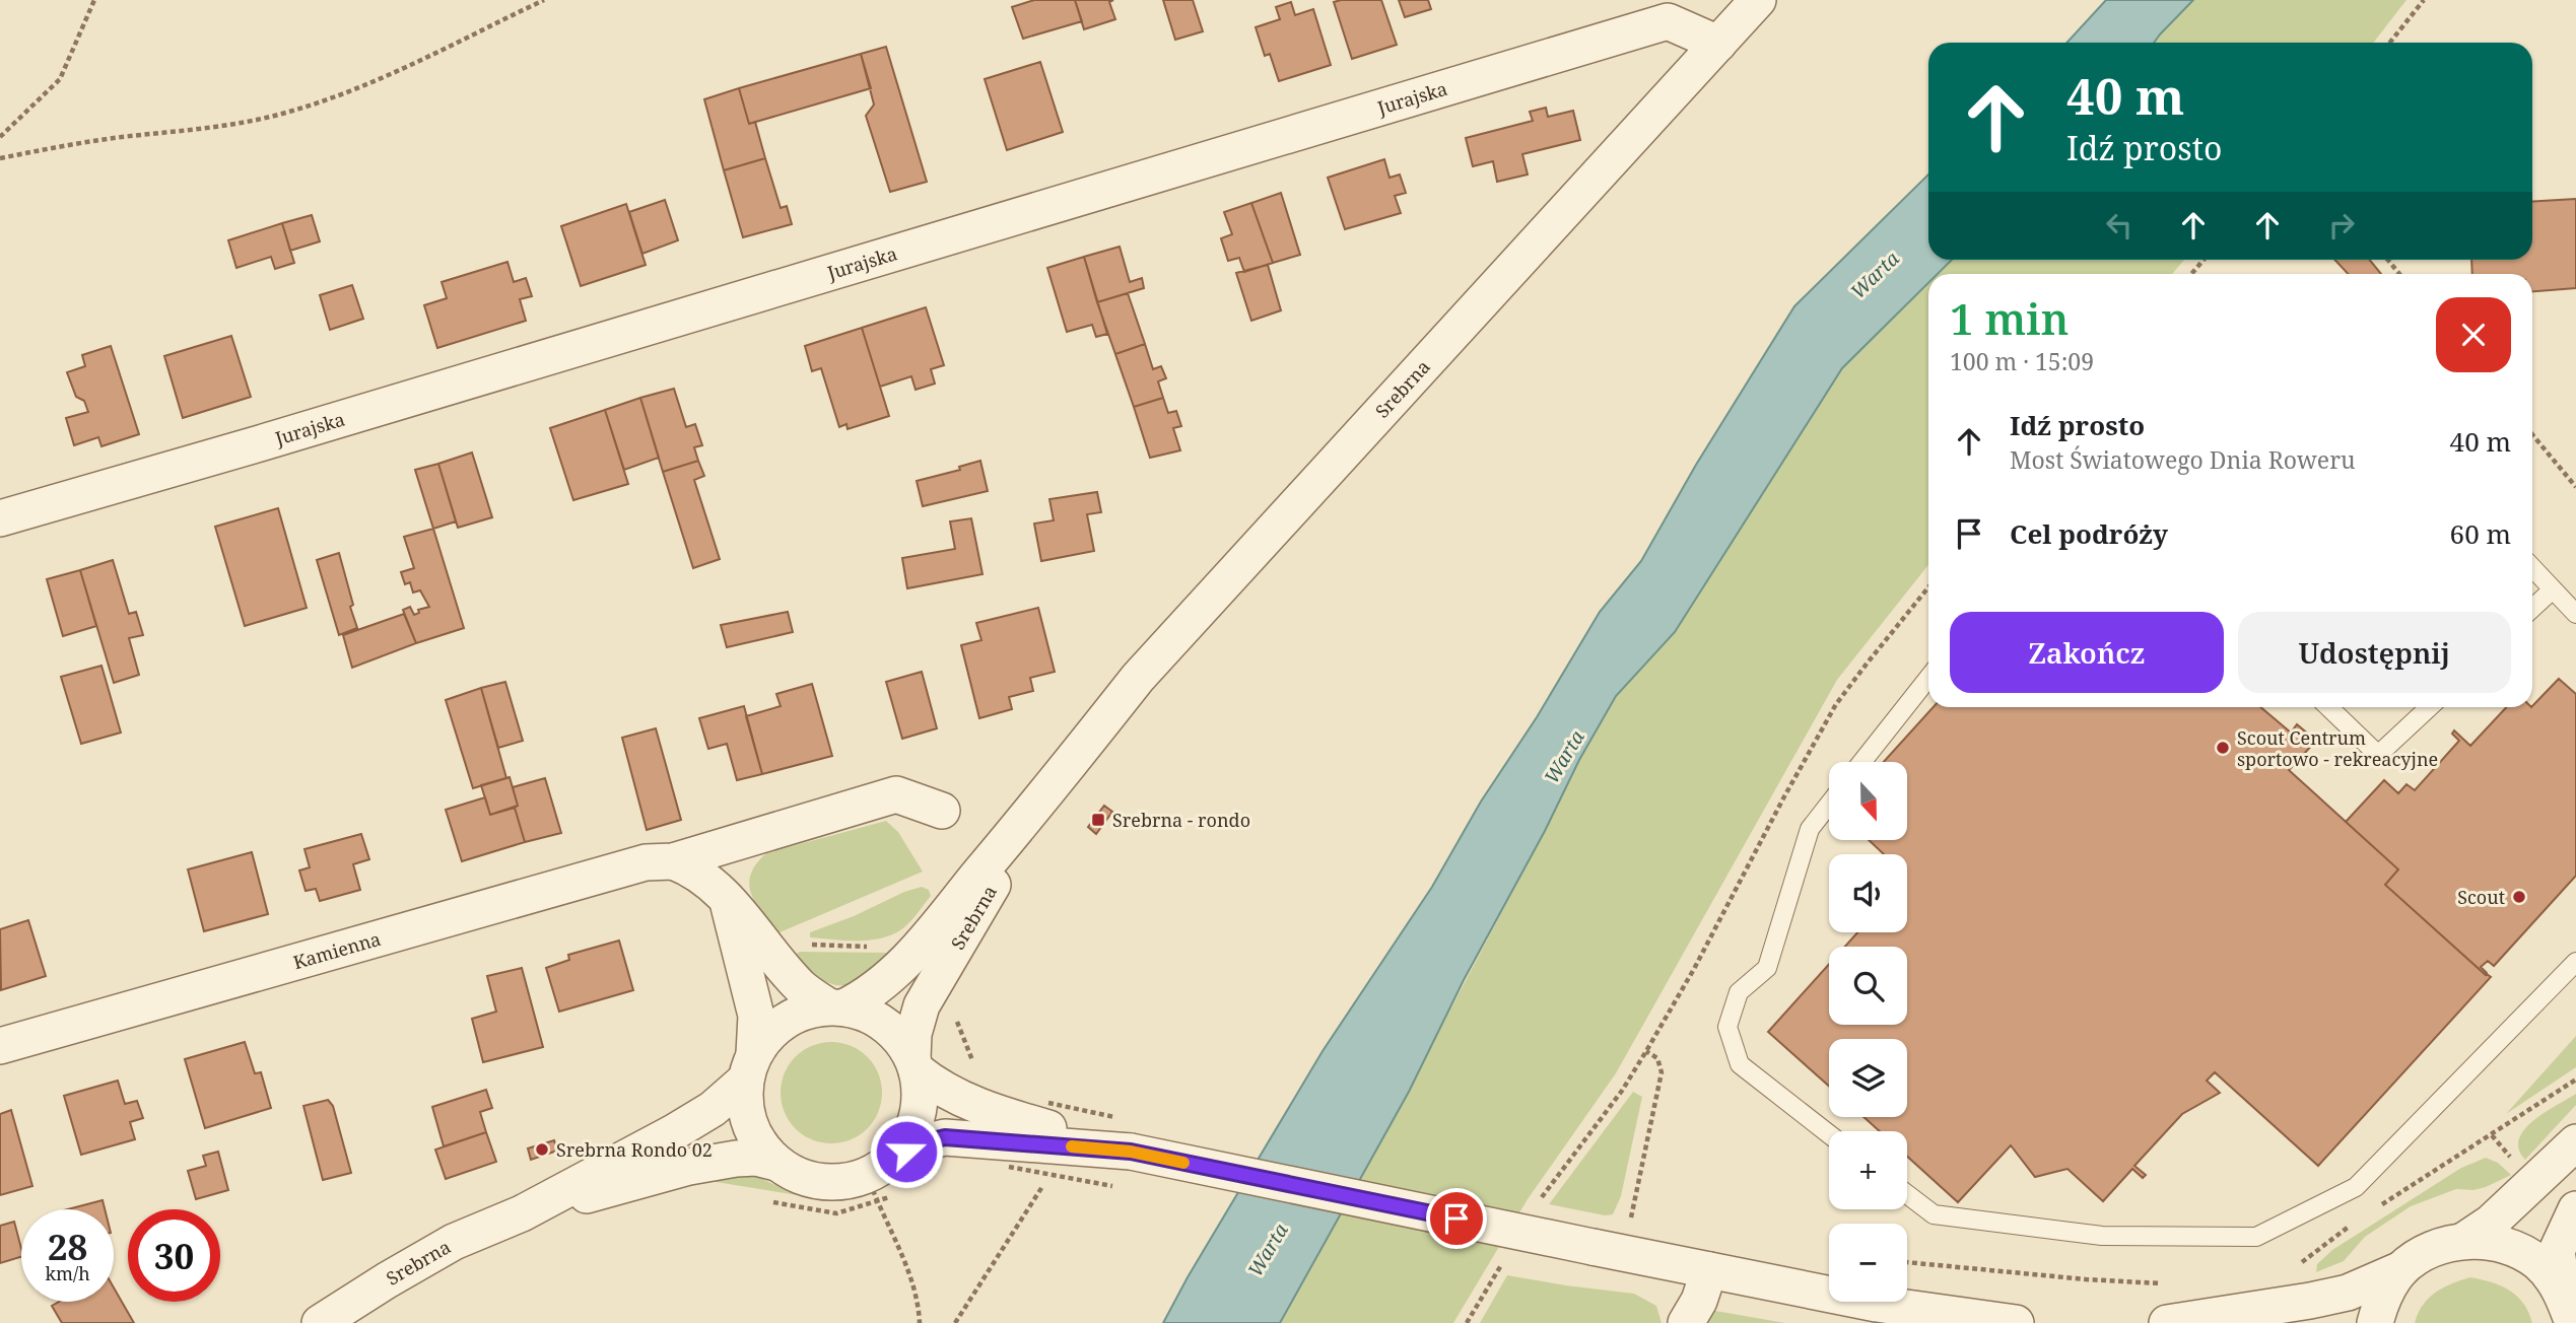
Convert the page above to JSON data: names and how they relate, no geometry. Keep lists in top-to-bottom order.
{
  "streets": {
    "street": ["Jurajska", "Srebrna", "Kamienna"]
  },
  "crossings": [
    ["Jurajska", "Srebrna"]
  ],
  "water": ["Warta"],
  "places": {
    "other": ["Scout Centrum sportowo - rekreacyjne", "Scout", "Srebrna Rondo 02"],
    "transit": ["Srebrna - rondo"]
  },
  "north": "bottom",
  "page": {
    "turn": ["40 m", "Idź prosto"],
    "heading": ["1 min", "100 m · 15:09"],
    "list": [
      {
        "name": "Idź prosto",
        "note": "Most Światowego Dnia Roweru",
        "value": "40 m"
      },
      {
        "name": "Cel podróży",
        "value": "60 m"
      }
    ],
    "buttons": ["Zakończ", "Udostępnij"],
    "map_buttons": ["+", "−"],
    "speed": "28 km/h",
    "limit": "30"
  }
}
